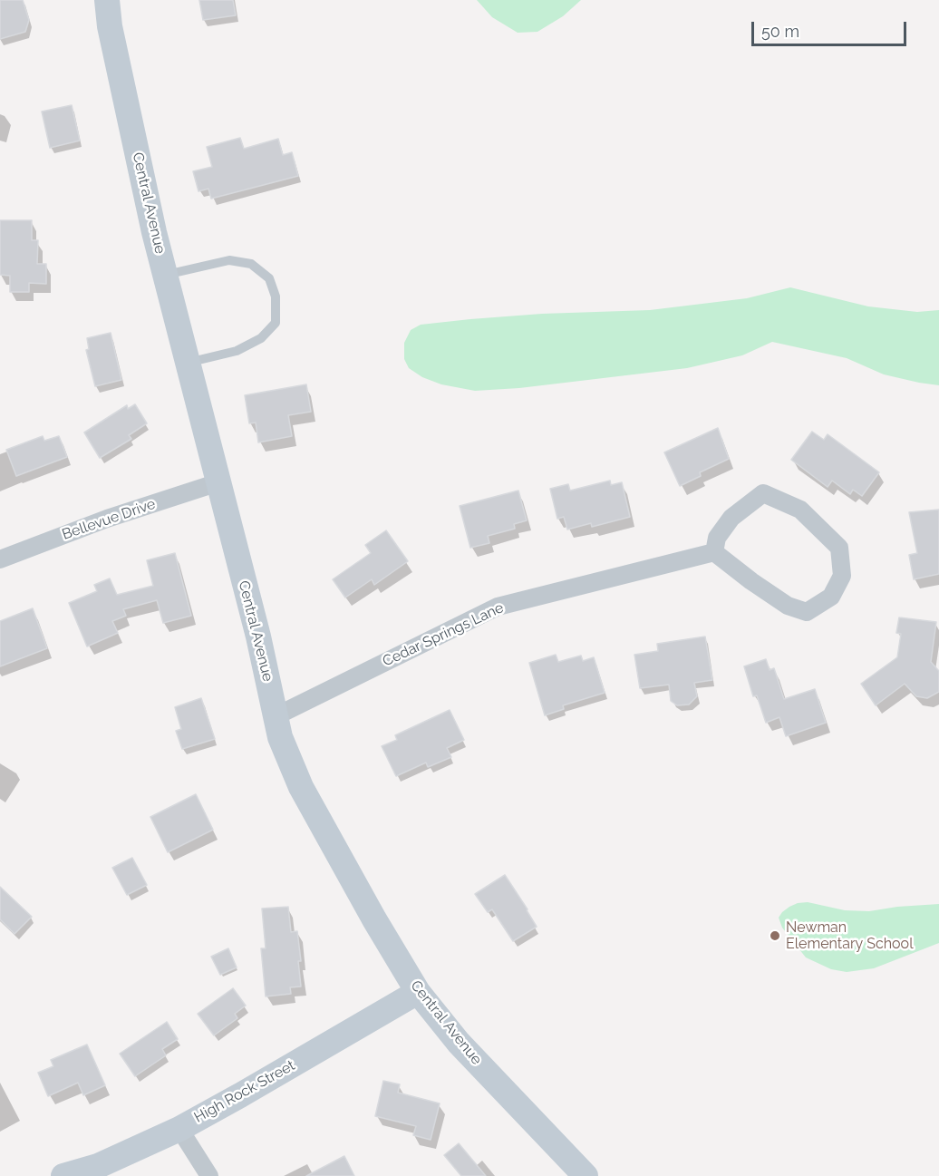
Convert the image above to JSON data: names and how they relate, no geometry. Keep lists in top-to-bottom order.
{
  "streets": {
    "main road": ["Central Avenue", "High Rock Street"],
    "street": ["Bellevue Drive", "Cedar Springs Lane"]
  },
  "crossings": [
    ["Central Avenue", "Bellevue Drive"],
    ["Central Avenue", "Cedar Springs Lane"],
    ["Central Avenue", "High Rock Street"]
  ],
  "places": ["Newman Elementary School"],
  "scale_bar": "50 m"
}
